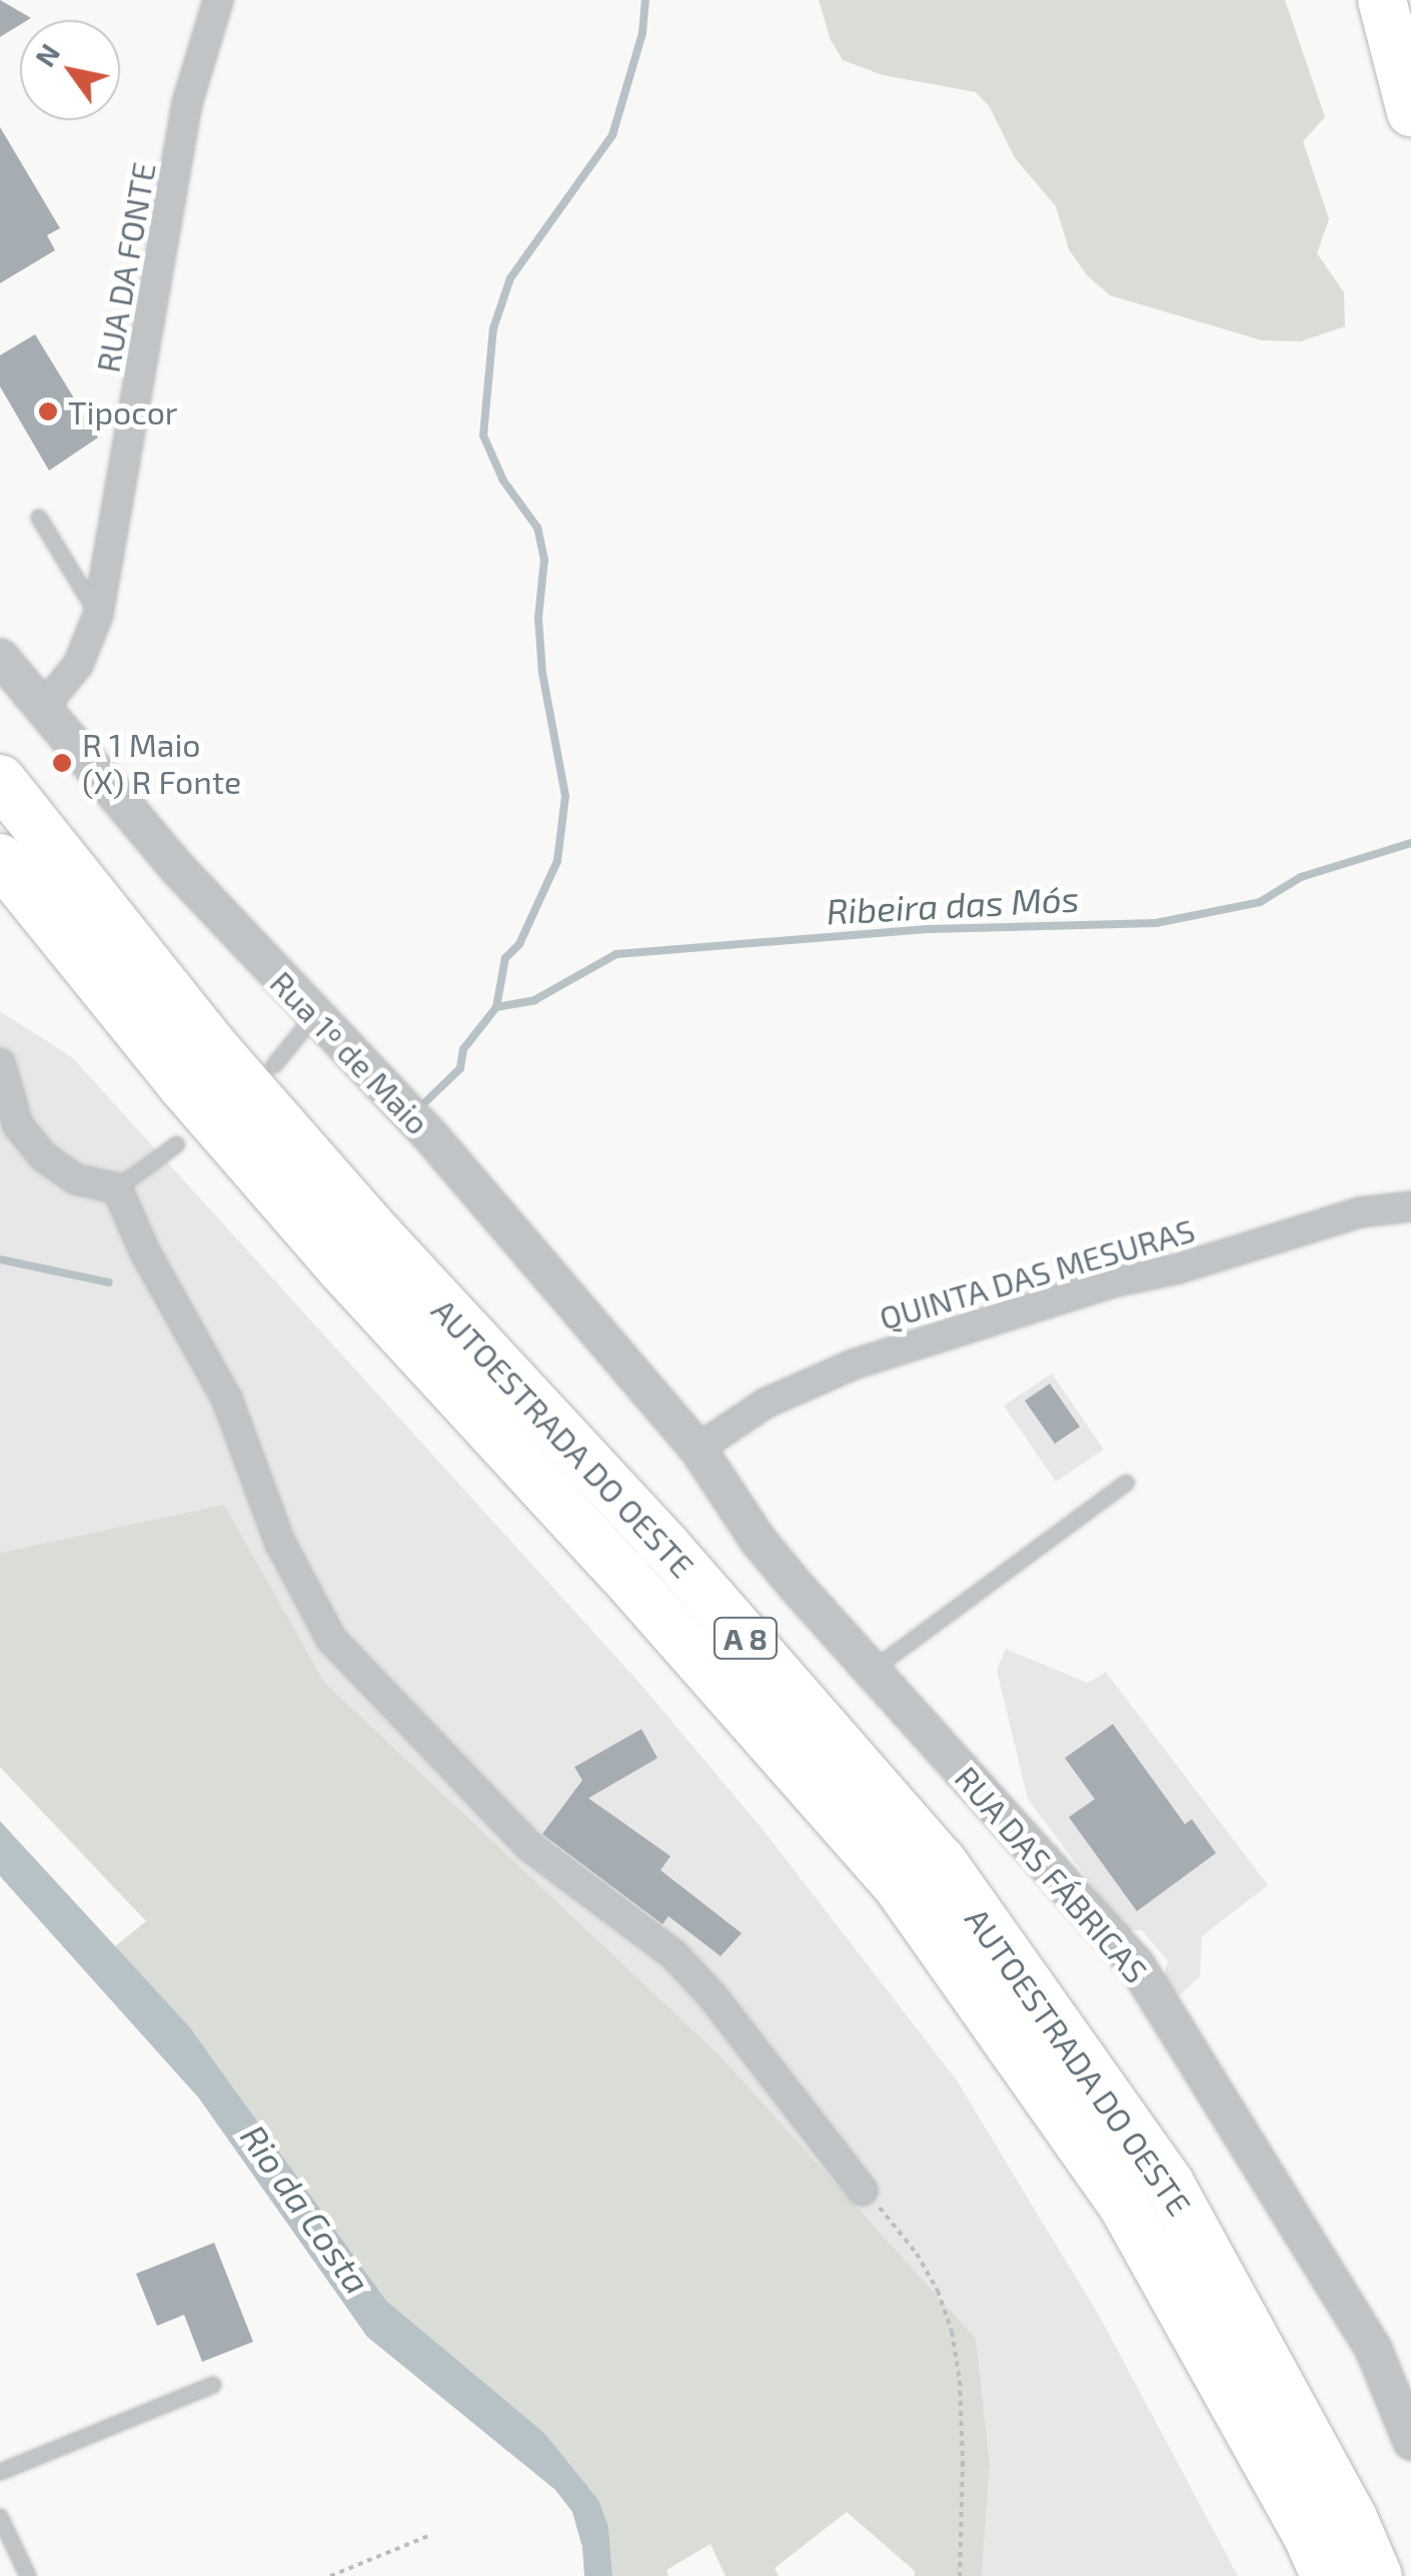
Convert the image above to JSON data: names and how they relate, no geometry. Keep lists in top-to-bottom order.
{
  "streets": {
    "highway": ["AUTOESTRADA DO OESTE", "A 8"],
    "street": [
      "RUA DA FONTE",
      "Rua 1º de Maio",
      "QUINTA DAS MESURAS",
      "RUA DAS FÁBRICAS"
    ]
  },
  "crossings": [
    ["RUA DA FONTE", "Rua 1º de Maio"],
    ["Rua 1º de Maio", "QUINTA DAS MESURAS"],
    ["Rua 1º de Maio", "RUA DAS FÁBRICAS"],
    ["QUINTA DAS MESURAS", "RUA DAS FÁBRICAS"]
  ],
  "water": ["Ribeira das Mós", "Rio da Costa"],
  "places": ["Tipocor", "R 1 Maio (X) R Fonte"],
  "north": "top left"
}
